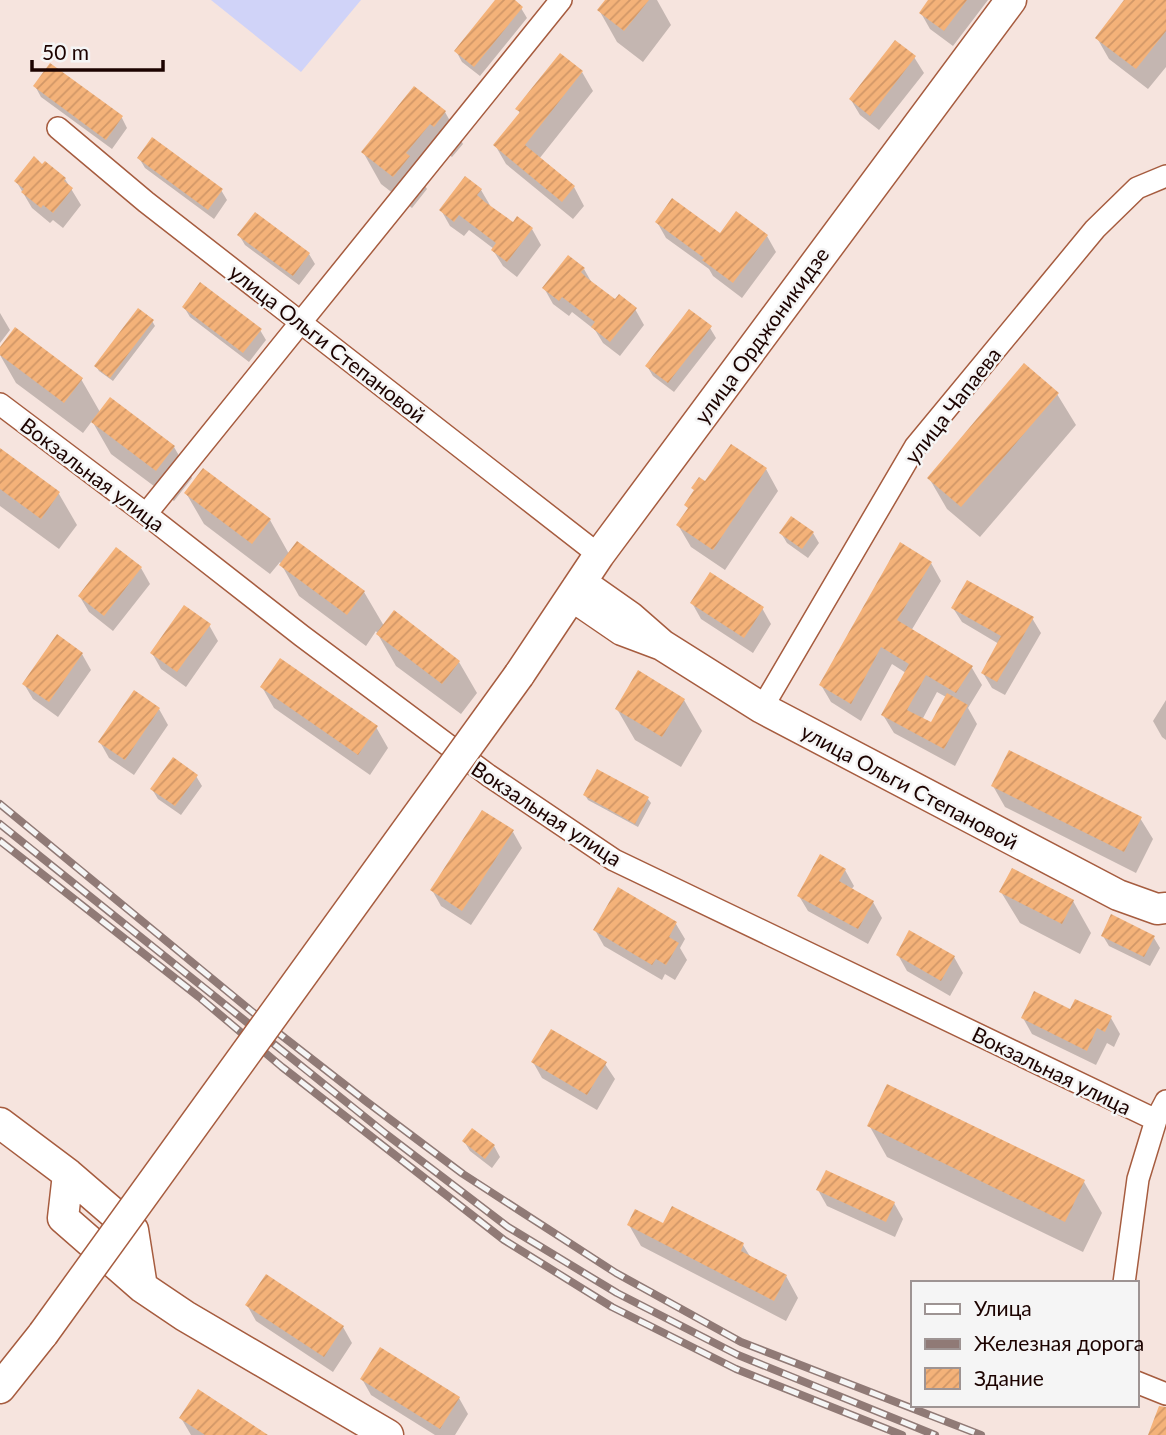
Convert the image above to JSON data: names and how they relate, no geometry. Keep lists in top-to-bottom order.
{
  "streets": {
    "main road": ["улица Орджоникидзе", "улица Ольги Степановой"],
    "street": ["улица Чапаева", "Вокзальная улица"]
  },
  "crossings": [
    ["улица Орджоникидзе", "улица Ольги Степановой"],
    ["улица Ольги Степановой", "улица Чапаева"]
  ],
  "legend": ["Улица", "Железная дорога", "Здание"],
  "scale_bar": "50 m"
}
